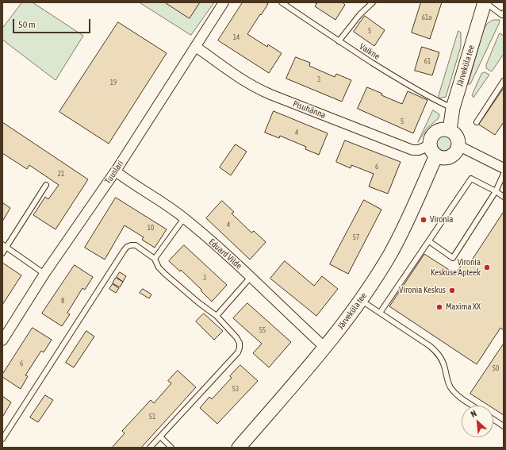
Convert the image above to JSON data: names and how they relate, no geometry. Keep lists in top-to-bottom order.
{
  "streets": {
    "main road": ["Järveküla tee"],
    "street": ["Pisuhänna", "Tuuslari", "Eduard Vilde"],
    "lane": ["Vaikne"]
  },
  "crossings": [
    ["Vaikne", "Järveküla tee"],
    ["Järveküla tee", "Pisuhänna"],
    ["Järveküla tee", "Eduard Vilde"],
    ["Pisuhänna", "Tuuslari"],
    ["Tuuslari", "Eduard Vilde"]
  ],
  "places": [
    "Vironia",
    "Vironia Keskuse Apteek",
    "Vironia Keskus",
    "Maxima XX"
  ],
  "house_numbers": [
    "61a",
    "5",
    "14",
    "61",
    "3",
    "19",
    "5",
    "4",
    "6",
    "21",
    "4",
    "10",
    "57",
    "3",
    "8",
    "55",
    "6",
    "50",
    "53",
    "51"
  ],
  "scale_bar": "50 m",
  "north": "top left"
}
